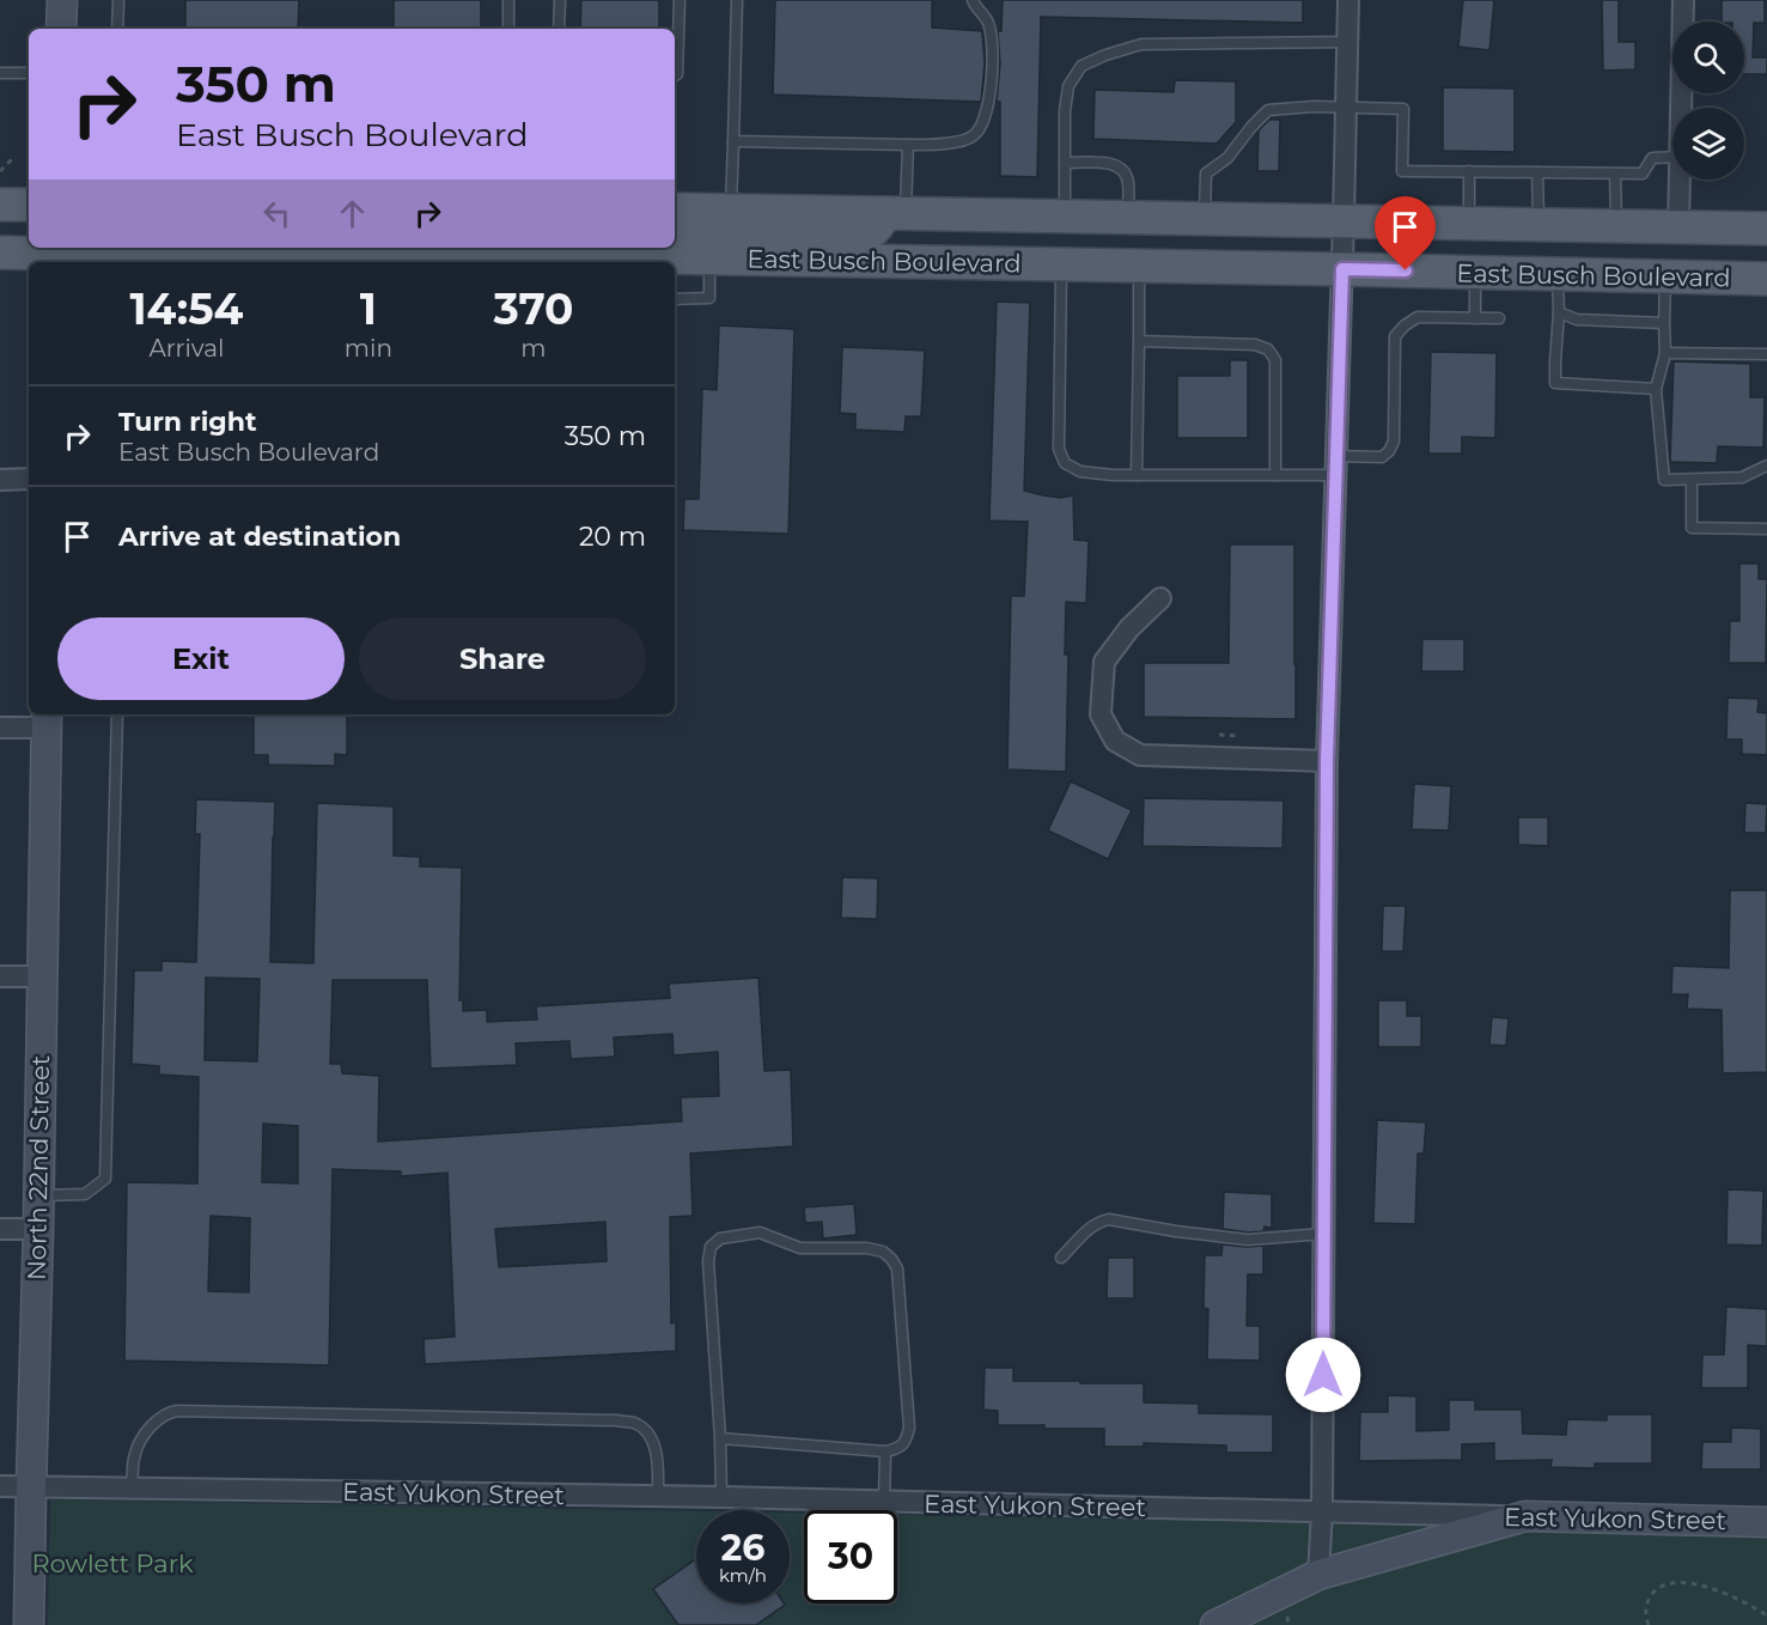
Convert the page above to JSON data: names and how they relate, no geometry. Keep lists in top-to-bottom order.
{
  "streets": {
    "main road": ["East Busch Boulevard"],
    "street": ["North 22nd Street", "East Yukon Street"]
  },
  "crossings": [
    ["North 22nd Street", "East Yukon Street"]
  ],
  "parks": ["Rowlett Park"],
  "page": {
    "turn": ["350 m", "East Busch Boulevard"],
    "eta": [
      "14:54",
      "Arrival",
      "1",
      "min",
      "370",
      "m"
    ],
    "list": [
      {
        "name": "Turn right",
        "note": "East Busch Boulevard",
        "value": "350 m"
      },
      {
        "name": "Arrive at destination",
        "value": "20 m"
      }
    ],
    "buttons": ["Exit", "Share"],
    "speed": "26 km/h",
    "limit": "30"
  }
}
